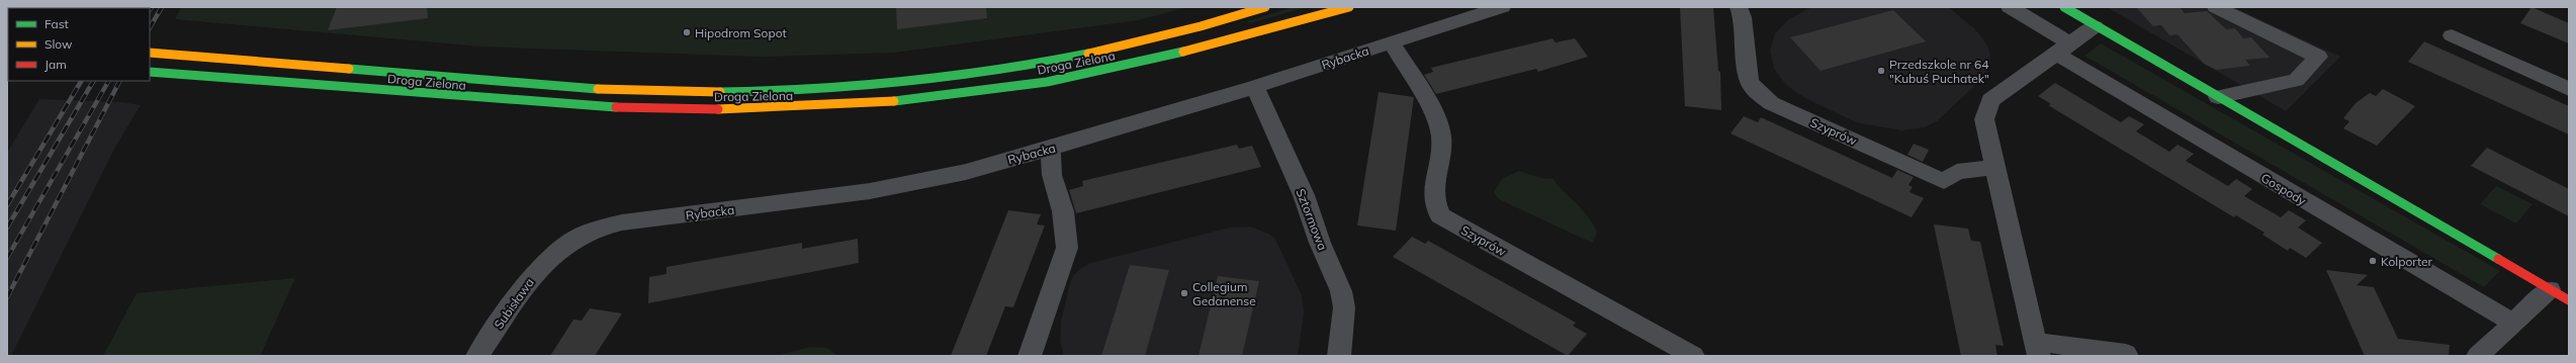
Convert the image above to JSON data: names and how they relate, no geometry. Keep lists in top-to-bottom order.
{
  "streets": {
    "street": [
      "Rybacka",
      "Droga Zielona",
      "Szyprów",
      "Gospody",
      "Sztormowa",
      "Subisława"
    ]
  },
  "crossings": [
    ["Rybacka", "Szyprów"],
    ["Rybacka", "Sztormowa"],
    ["Rybacka", "Subisława"]
  ],
  "places": [
    "Hipodrom Sopot",
    "Przedszkole nr 64 \"Kubuś Puchatek\"",
    "Kolporter",
    "Collegium Gedanense"
  ],
  "legend": ["Fast", "Slow", "Jam"]
}
